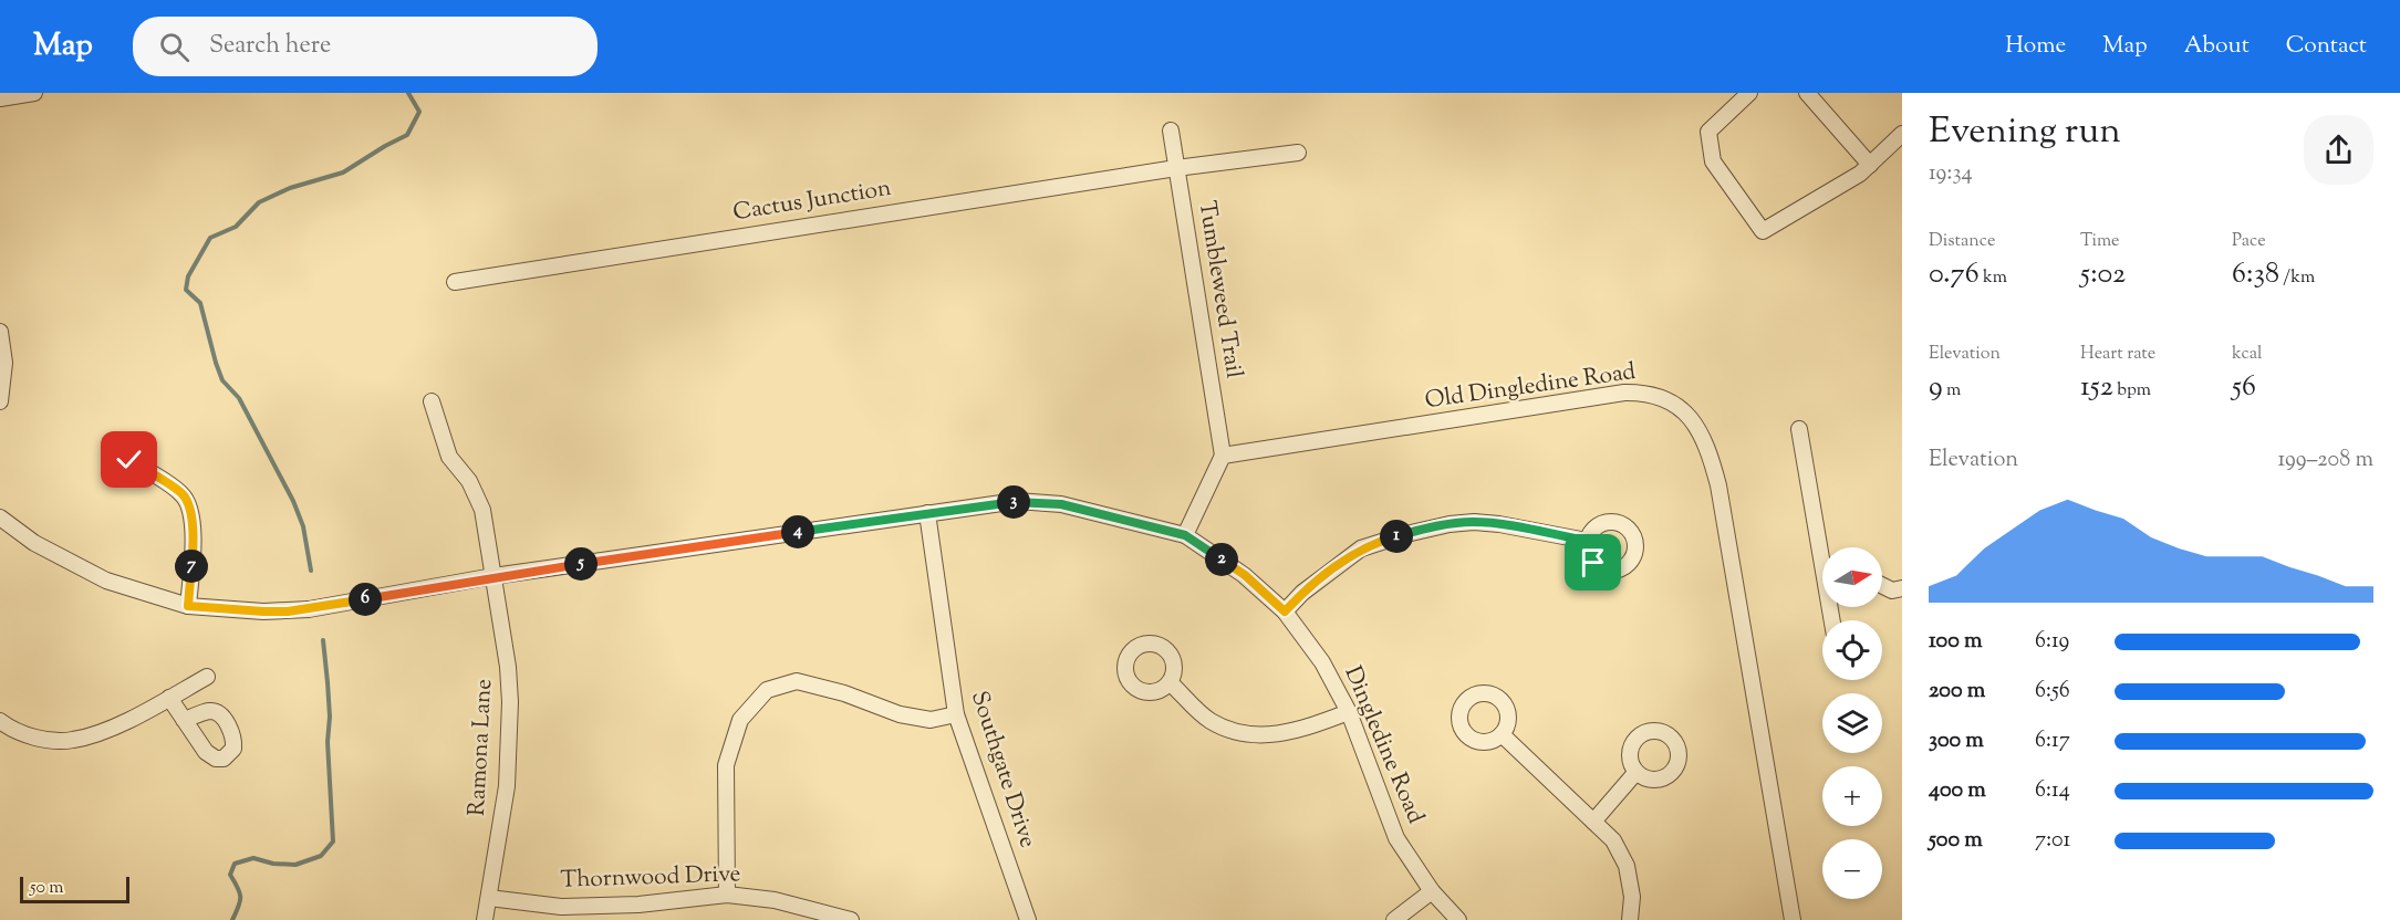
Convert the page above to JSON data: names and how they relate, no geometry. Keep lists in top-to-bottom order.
{
  "streets": {
    "street": [
      "Cactus Junction",
      "Tumbleweed Trail",
      "Old Dingledine Road",
      "Dingledine Road",
      "Ramona Lane",
      "Southgate Drive",
      "Thornwood Drive"
    ]
  },
  "crossings": [
    ["Cactus Junction", "Tumbleweed Trail"],
    ["Tumbleweed Trail", "Old Dingledine Road"],
    ["Dingledine Road", "Ramona Lane"],
    ["Dingledine Road", "Southgate Drive"],
    ["Ramona Lane", "Thornwood Drive"]
  ],
  "scale_bar": "50 m",
  "north": "right",
  "page": {
    "header": "Map",
    "search": "Search here",
    "nav": [
      "Home",
      "Map",
      "About",
      "Contact"
    ],
    "heading": ["Evening run", "19:34"],
    "stats": [
      ["Distance", "0.76 km"],
      ["Time", "5:02"],
      ["Pace", "6:38 /km"],
      ["Elevation", "9 m"],
      ["Heart rate", "152 bpm"],
      ["kcal", "56"]
    ],
    "chart": ["Elevation", "199–208 m"],
    "pins": [
      "3",
      "4",
      "1",
      "2",
      "5",
      "7",
      "6"
    ],
    "map_buttons": ["+", "−"],
    "list": [
      {
        "name": "100 m",
        "note": "6:19"
      },
      {
        "name": "200 m",
        "note": "6:56"
      },
      {
        "name": "300 m",
        "note": "6:17"
      },
      {
        "name": "400 m",
        "note": "6:14"
      },
      {
        "name": "500 m",
        "note": "7:01"
      }
    ],
    "scale": "50 m"
  }
}
